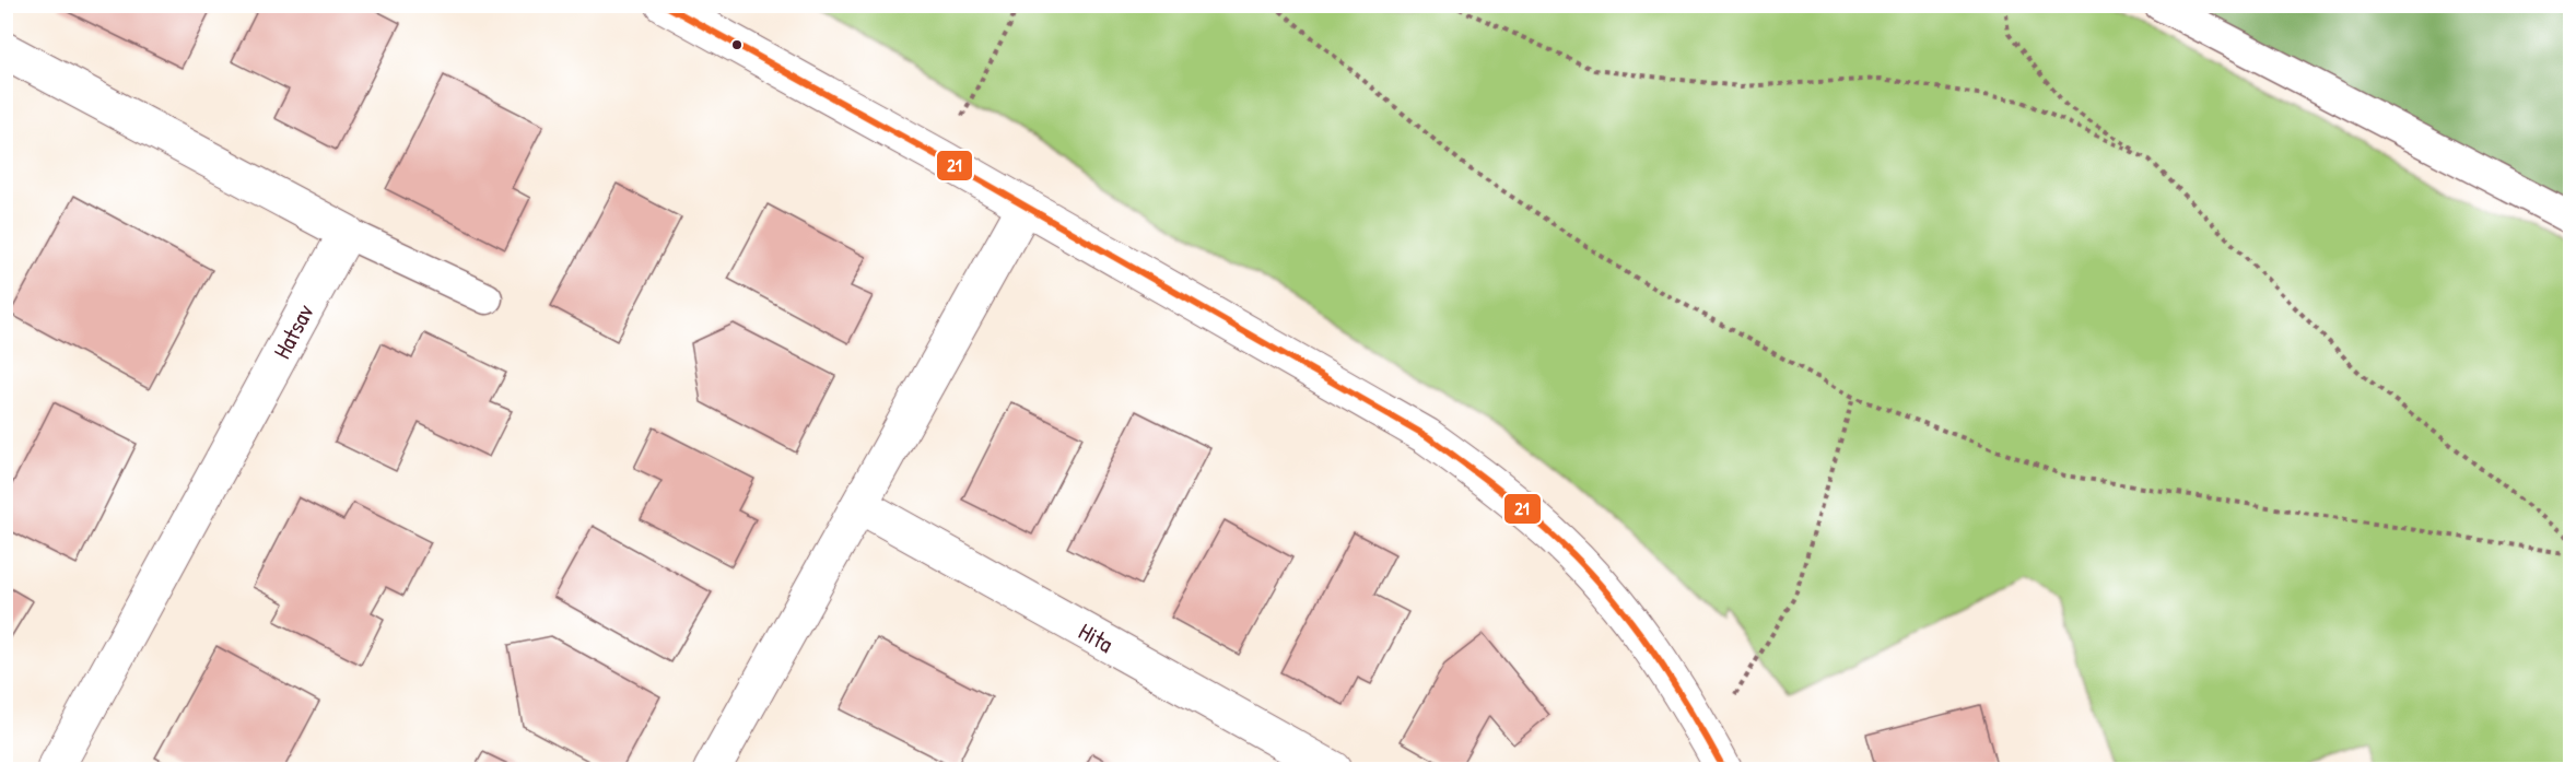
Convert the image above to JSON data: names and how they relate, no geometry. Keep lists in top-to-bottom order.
{
  "streets": {
    "street": ["Hatsav", "Hita"]
  },
  "lines": ["transit line 21"]
}
